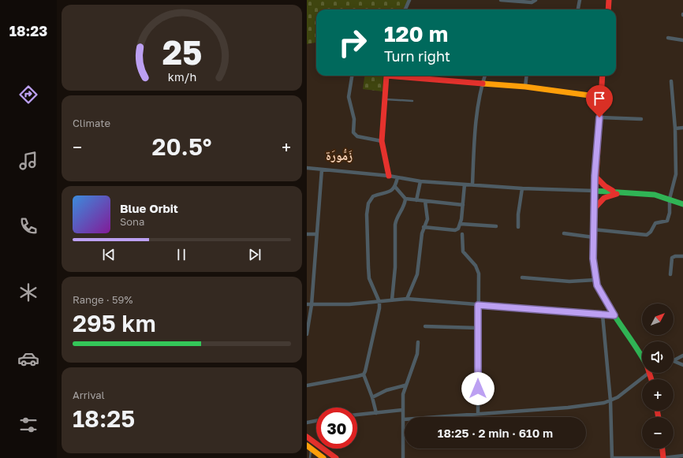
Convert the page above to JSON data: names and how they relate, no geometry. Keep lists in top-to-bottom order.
{
  "districts": ["زَمُّورَة"],
  "north": "top right",
  "page": {
    "tabs": "18:23",
    "turn": ["120 m", "Turn right"],
    "tile": [
      "Climate",
      ["Range · 59%", "295 km"],
      ["Arrival", "18:25"]
    ],
    "heat": ["−", "20.5°", "+"],
    "song": ["Blue Orbit", "Sona"],
    "map_buttons": ["+", "−"],
    "limit": "30",
    "trip": "18:25 · 2 min · 610 m",
    "gauge": ["25", "km/h"]
  }
}
